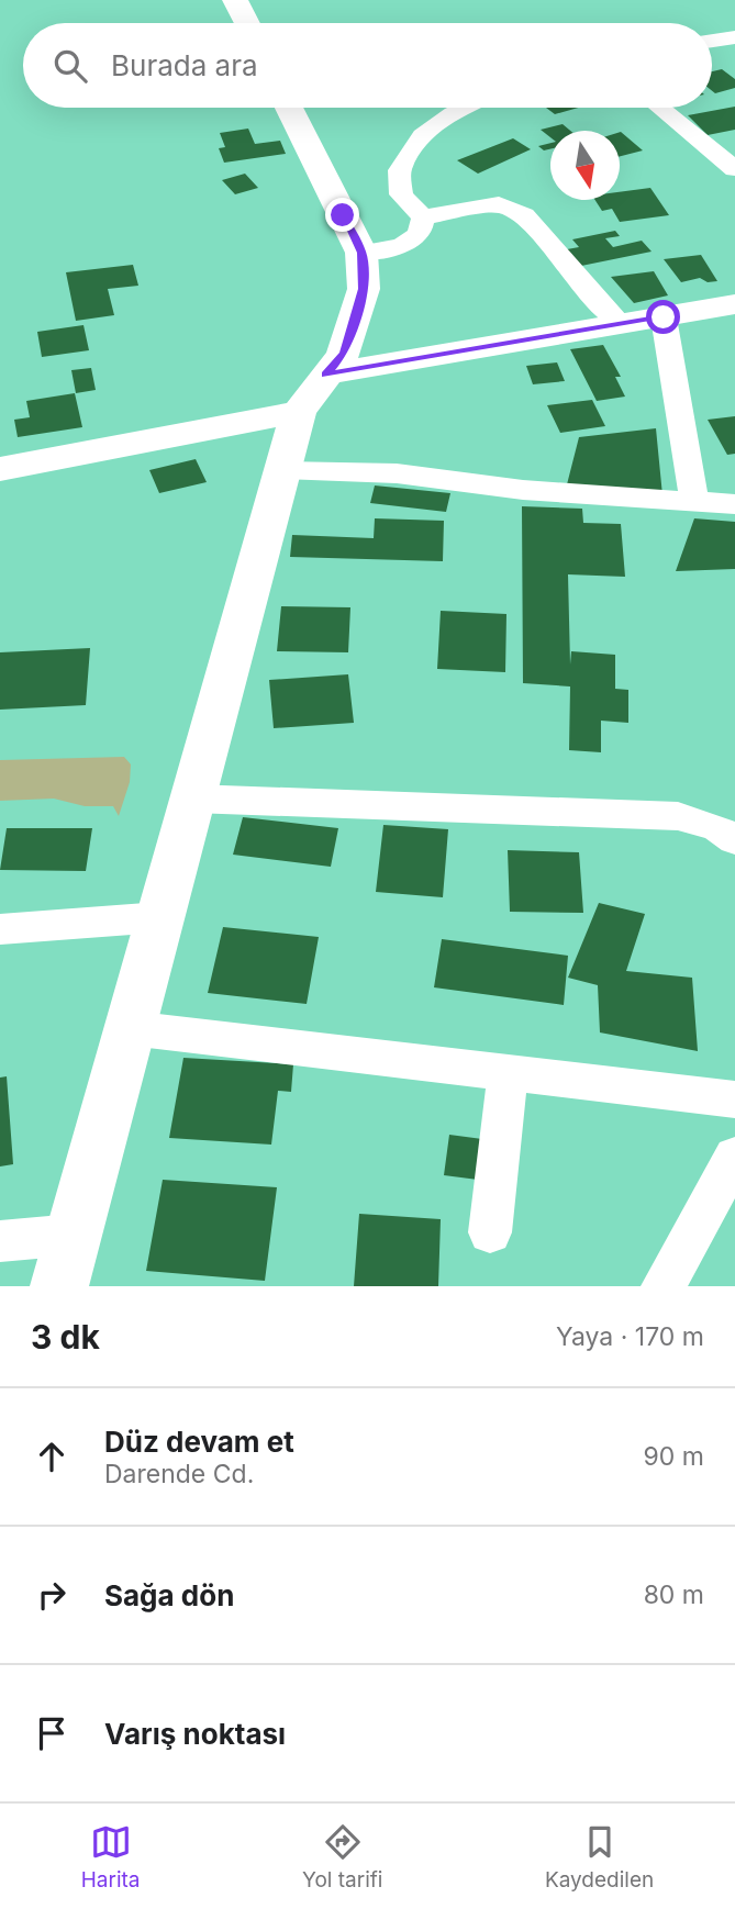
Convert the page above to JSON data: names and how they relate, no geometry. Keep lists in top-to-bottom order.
{
  "north": "bottom",
  "page": {
    "search": "Burada ara",
    "heading": ["3 dk", "Yaya · 170 m"],
    "list": [
      ["Düz devam et", "Darende Cd.", "90 m"],
      ["Sağa dön", "80 m"],
      "Varış noktası"
    ],
    "nav": ["Harita", "Yol tarifi", "Kaydedilen"]
  }
}
